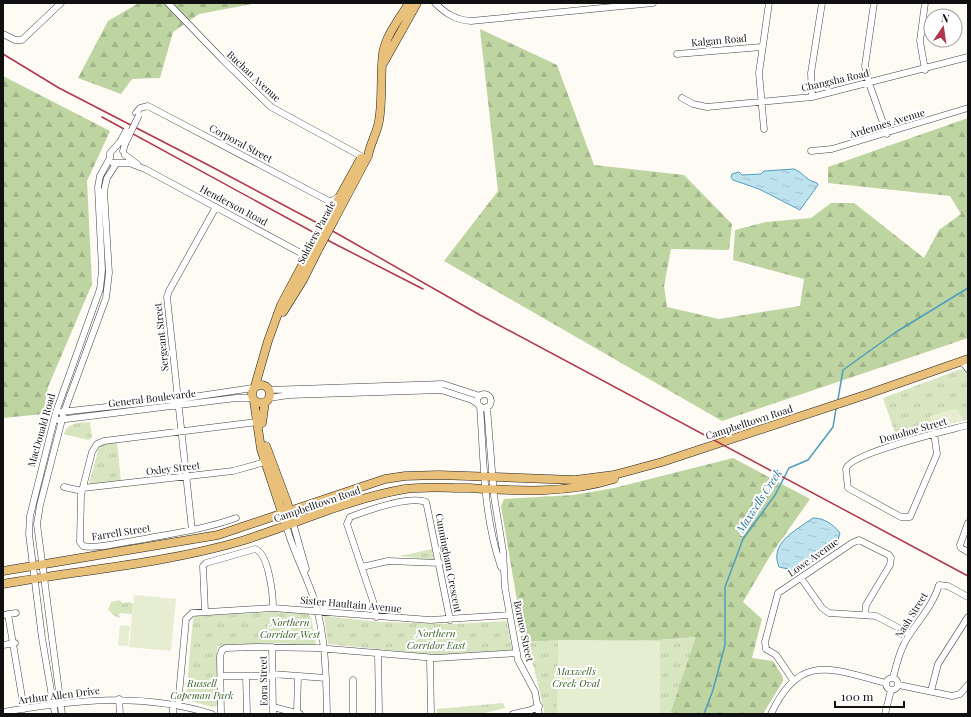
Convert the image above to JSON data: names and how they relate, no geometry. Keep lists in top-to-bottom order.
{
  "streets": {
    "main road": ["Soldiers Parade", "Campbelltown Road"],
    "street": [
      "Kalgan Road",
      "Buchan Avenue",
      "Changsha Road",
      "Ardennes Avenue",
      "Corporal Street",
      "Henderson Road",
      "Sergeant Street",
      "General Boulevarde",
      "MacDonald Road",
      "Donohoe Street",
      "Oxley Street",
      "Farrell Street",
      "Lowe Avenue",
      "Cunningham Crescent",
      "Sister Haultain Avenue",
      "Nash Street",
      "Borneo Street",
      "Eora Street",
      "Arthur Allen Drive"
    ]
  },
  "crossings": [
    ["Buchan Avenue", "Soldiers Parade"],
    ["Corporal Street", "Henderson Road"],
    ["Corporal Street", "MacDonald Road"],
    ["Henderson Road", "Soldiers Parade"],
    ["Henderson Road", "Sergeant Street"],
    ["Henderson Road", "MacDonald Road"],
    ["Soldiers Parade", "General Boulevarde"],
    ["Soldiers Parade", "Campbelltown Road"],
    ["Sergeant Street", "General Boulevarde"],
    ["Sergeant Street", "Oxley Street"],
    ["Sergeant Street", "Farrell Street"],
    ["General Boulevarde", "MacDonald Road"],
    ["Campbelltown Road", "MacDonald Road"],
    ["Campbelltown Road", "Borneo Street"],
    ["MacDonald Road", "Arthur Allen Drive"],
    ["Oxley Street", "Farrell Street"],
    ["Cunningham Crescent", "Sister Haultain Avenue"],
    ["Sister Haultain Avenue", "Borneo Street"],
    ["Sister Haultain Avenue", "Arthur Allen Drive"]
  ],
  "water": ["Maxwells Creek"],
  "parks": [
    "Northern Corridor West",
    "Northern Corridor East",
    "Maxwells Creek Oval",
    "Russell Copeman Park"
  ],
  "scale_bar": "100 m",
  "north": "top"
}
